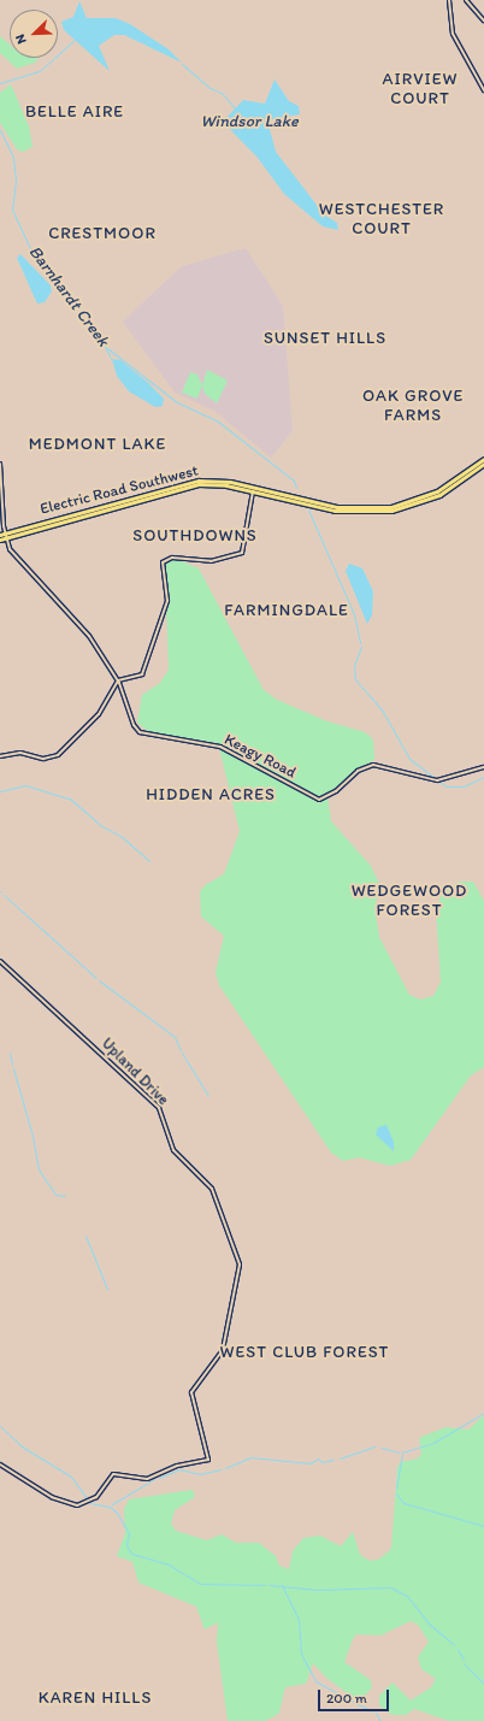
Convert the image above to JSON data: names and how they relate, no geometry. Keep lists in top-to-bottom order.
{
  "streets": {
    "main road": ["Electric Road Southwest"],
    "street": ["Keagy Road", "Upland Drive"]
  },
  "crossings": [
    ["Electric Road Southwest", "Keagy Road"]
  ],
  "districts": [
    "AIRVIEW COURT",
    "BELLE AIRE",
    "WESTCHESTER COURT",
    "CRESTMOOR",
    "SUNSET HILLS",
    "OAK GROVE FARMS",
    "MEDMONT LAKE",
    "SOUTHDOWNS",
    "FARMINGDALE",
    "HIDDEN ACRES",
    "WEDGEWOOD FOREST",
    "WEST CLUB FOREST",
    "KAREN HILLS"
  ],
  "water": ["Windsor Lake", "Barnhardt Creek"],
  "scale_bar": "200 m",
  "north": "bottom left"
}
